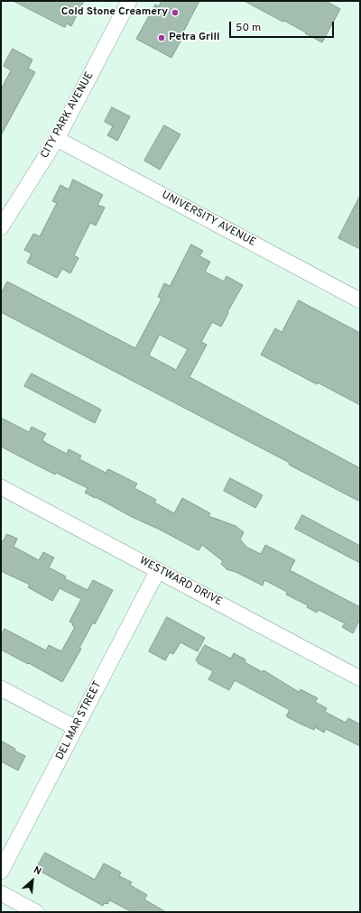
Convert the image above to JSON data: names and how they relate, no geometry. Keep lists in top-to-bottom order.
{
  "streets": {
    "street": [
      "CITY PARK AVENUE",
      "UNIVERSITY AVENUE",
      "WESTWARD DRIVE",
      "DEL MAR STREET"
    ]
  },
  "crossings": [
    ["CITY PARK AVENUE", "UNIVERSITY AVENUE"],
    ["WESTWARD DRIVE", "DEL MAR STREET"]
  ],
  "places": ["Cold Stone Creamery", "Petra Grill"],
  "scale_bar": "50 m",
  "north": "top right"
}
